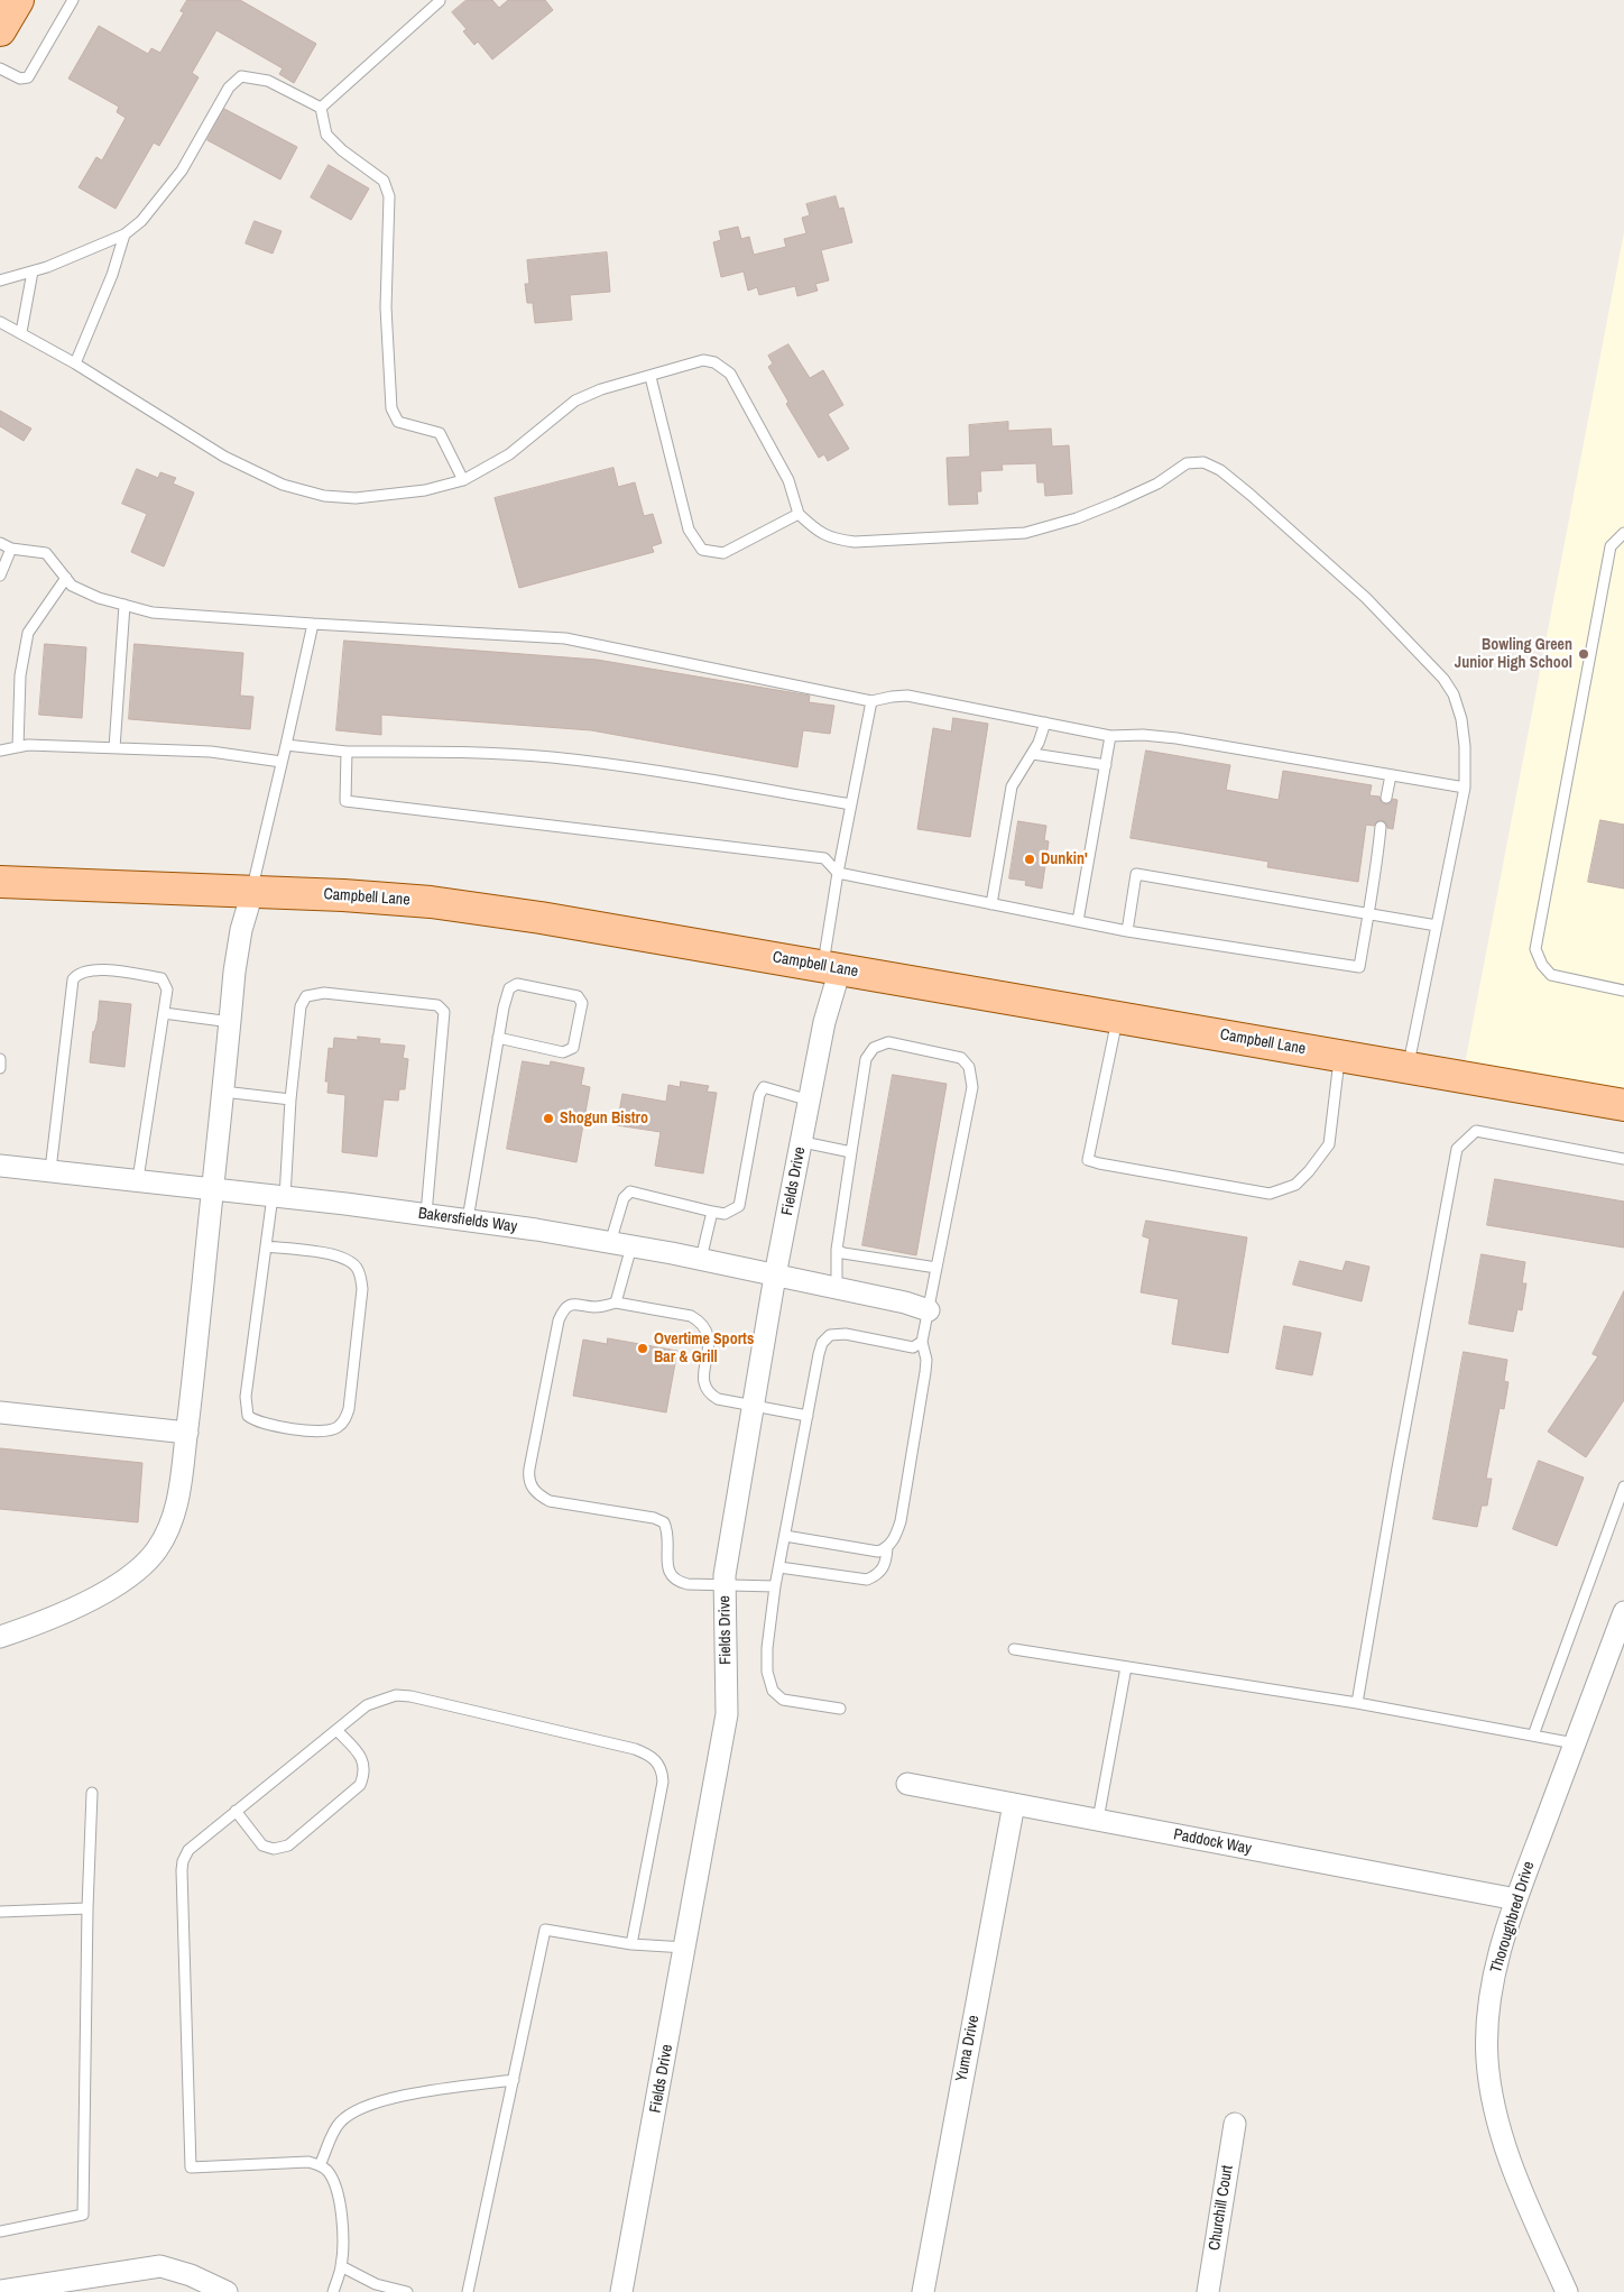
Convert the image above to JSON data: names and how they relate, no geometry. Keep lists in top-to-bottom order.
{
  "streets": {
    "main road": ["Campbell Lane"],
    "street": [
      "Fields Drive",
      "Bakersfields Way",
      "Paddock Way",
      "Thoroughbred Drive",
      "Yuma Drive",
      "Churchill Court"
    ]
  },
  "crossings": [
    ["Campbell Lane", "Fields Drive"],
    ["Fields Drive", "Bakersfields Way"],
    ["Paddock Way", "Thoroughbred Drive"],
    ["Paddock Way", "Yuma Drive"]
  ],
  "places": [
    "Bowling Green Junior High School",
    "Dunkin'",
    "Shogun Bistro",
    "Overtime Sports Bar & Grill"
  ]
}
